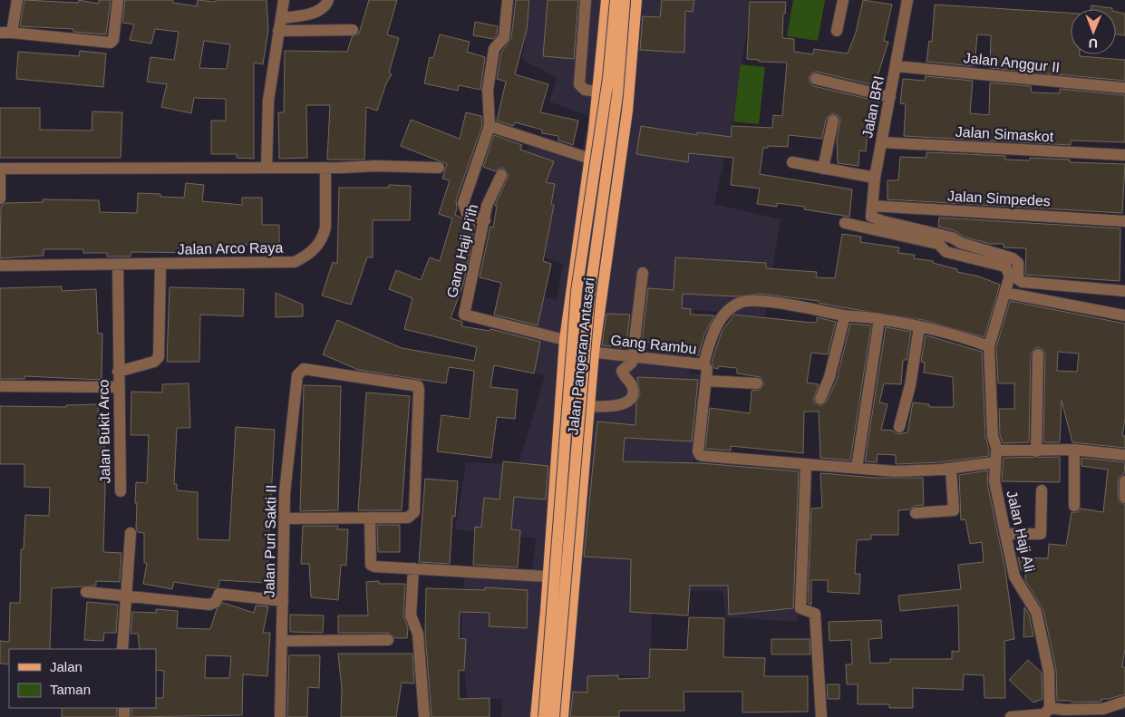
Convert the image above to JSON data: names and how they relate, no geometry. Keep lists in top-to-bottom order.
{
  "streets": {
    "main road": ["Jalan Pangeran Antasari"],
    "street": [
      "Jalan Anggur II",
      "Jalan BRI",
      "Jalan Simaskot",
      "Jalan Simpedes",
      "Jalan Arco Raya",
      "Gang Haji Pi'ih",
      "Gang Rambu",
      "Jalan Bukit Arco",
      "Jalan Haji Ali",
      "Jalan Puri Sakti II"
    ]
  },
  "crossings": [
    ["Jalan Anggur II", "Jalan BRI"],
    ["Jalan BRI", "Jalan Simaskot"],
    ["Jalan BRI", "Jalan Simpedes"],
    ["Jalan Arco Raya", "Jalan Bukit Arco"],
    ["Gang Haji Pi'ih", "Gang Rambu"],
    ["Gang Haji Pi'ih", "Jalan Pangeran Antasari"],
    ["Gang Rambu", "Jalan Pangeran Antasari"]
  ],
  "legend": ["Jalan", "Taman"],
  "north": "bottom"
}
